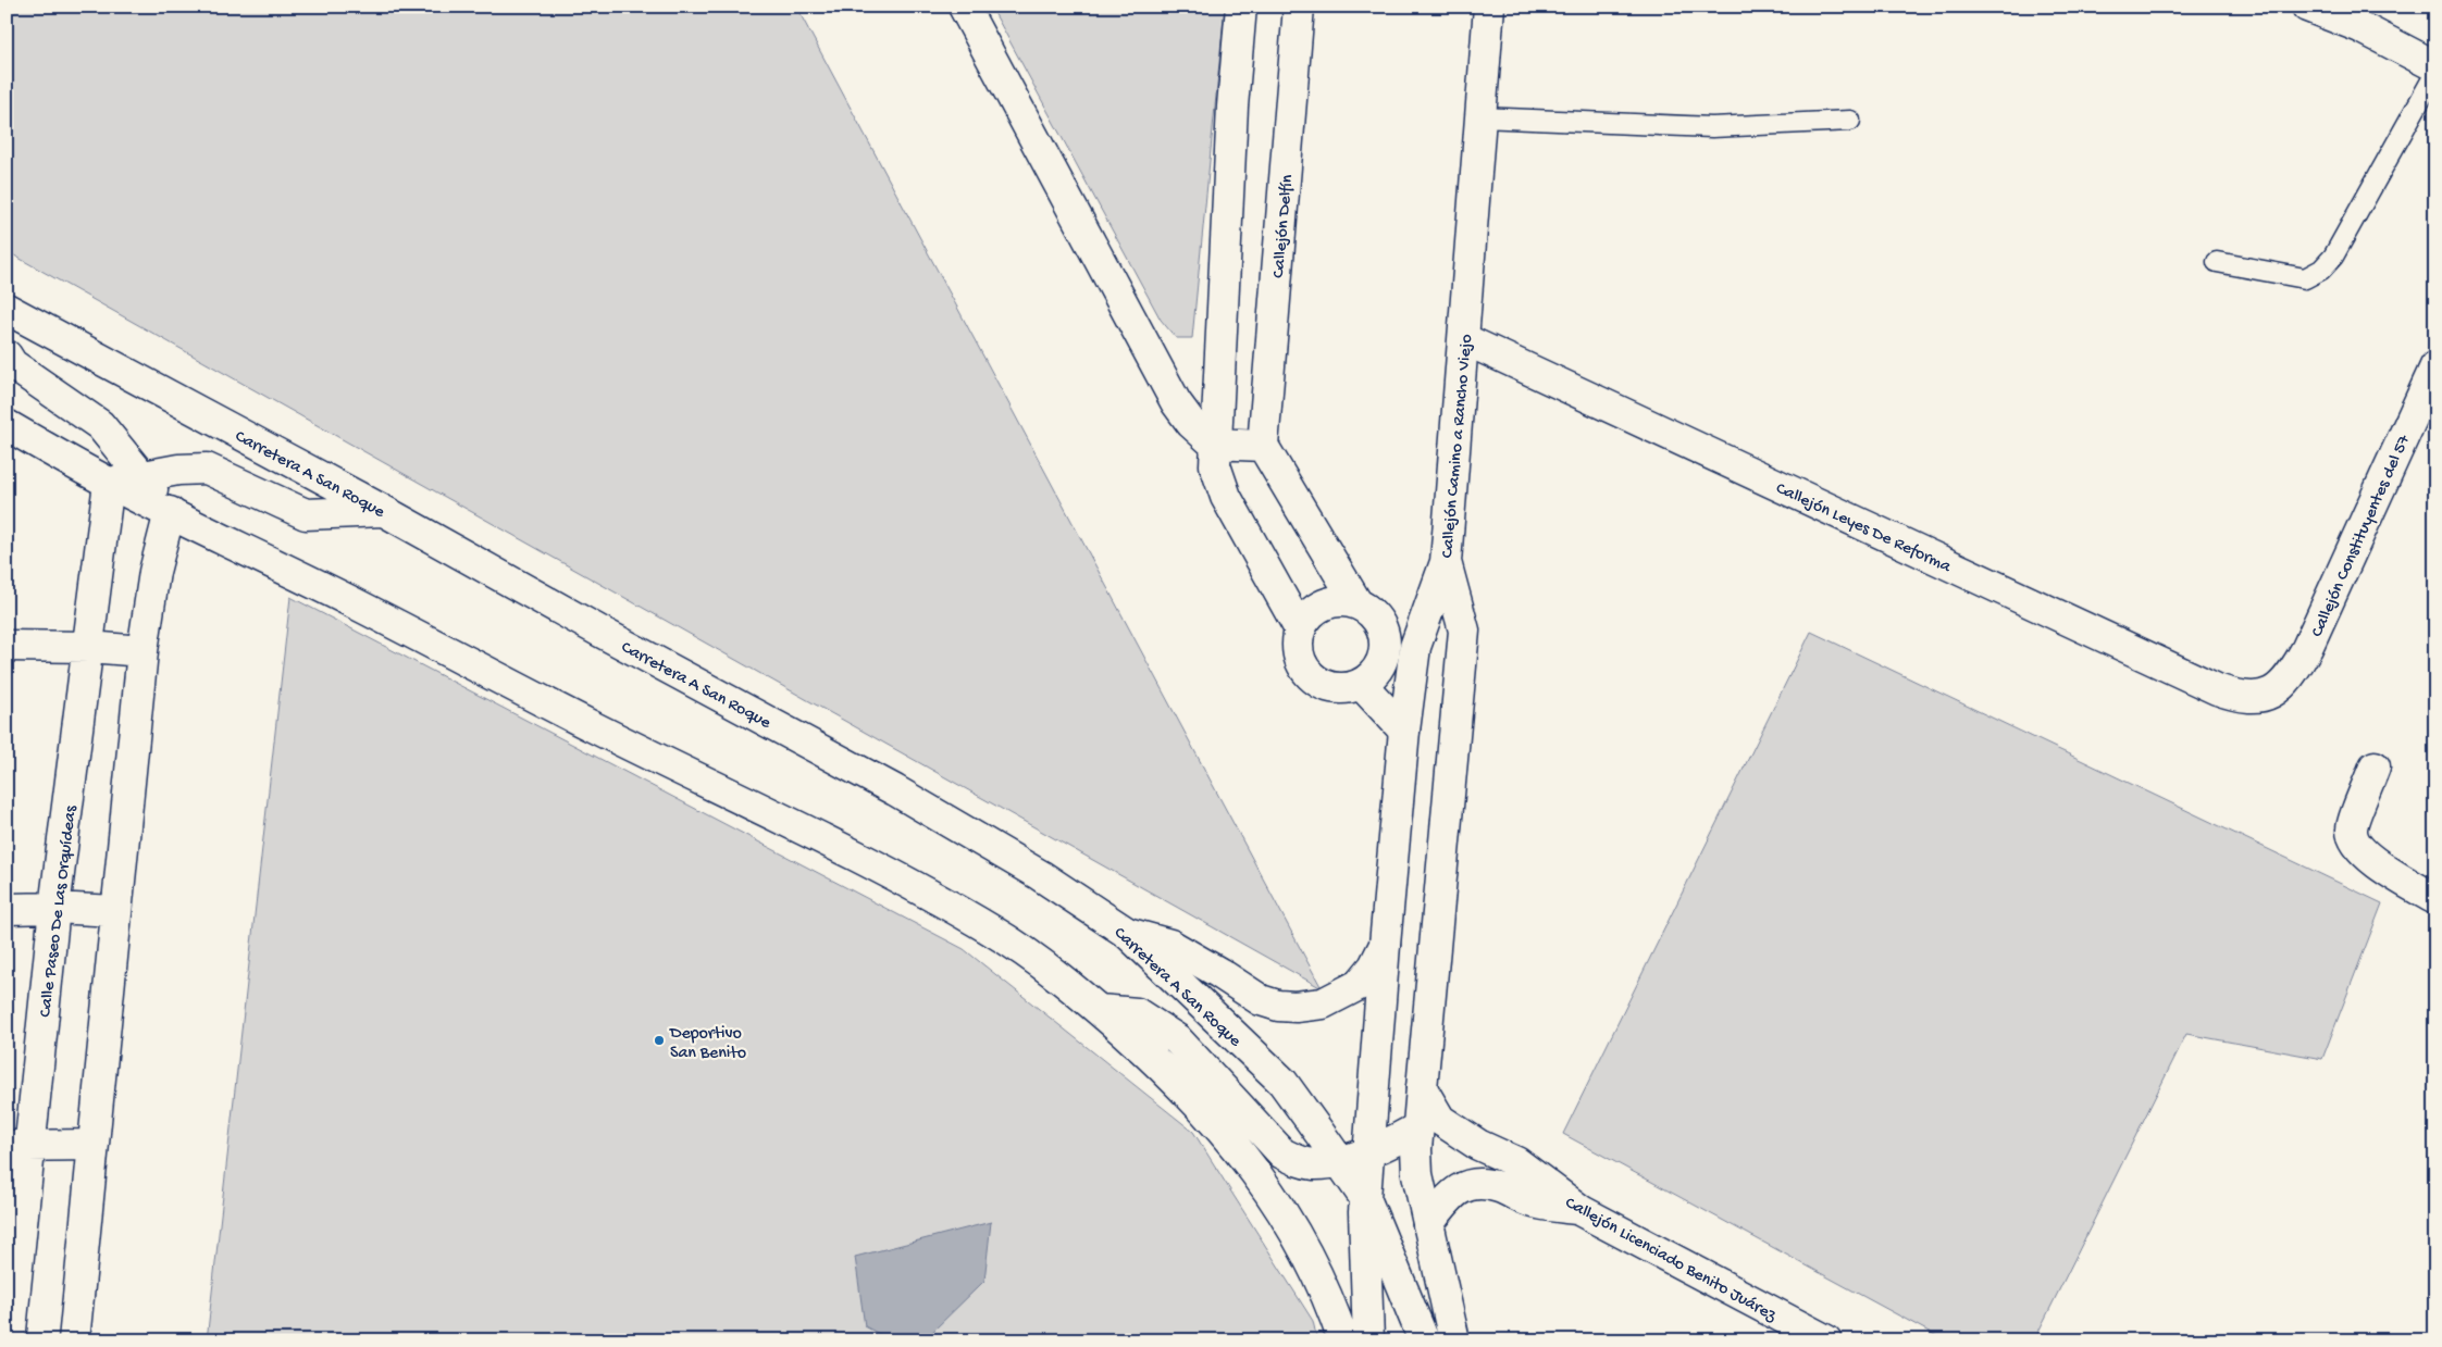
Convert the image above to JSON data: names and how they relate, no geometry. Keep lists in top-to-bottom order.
{
  "streets": {
    "street": [
      "Callejón Delfín",
      "Callejón Camino a Rancho Viejo",
      "Carretera A San Roque",
      "Callejón Leyes De Reforma",
      "Callejón Constituyentes del 57",
      "Calle Paseo De Las Orquídeas",
      "Callejón Licenciado Benito Juárez"
    ]
  },
  "crossings": [
    ["Callejón Camino a Rancho Viejo", "Carretera A San Roque"],
    ["Callejón Camino a Rancho Viejo", "Callejón Leyes De Reforma"],
    ["Callejón Leyes De Reforma", "Callejón Constituyentes del 57"]
  ],
  "places": ["Deportivo San Benito"]
}
